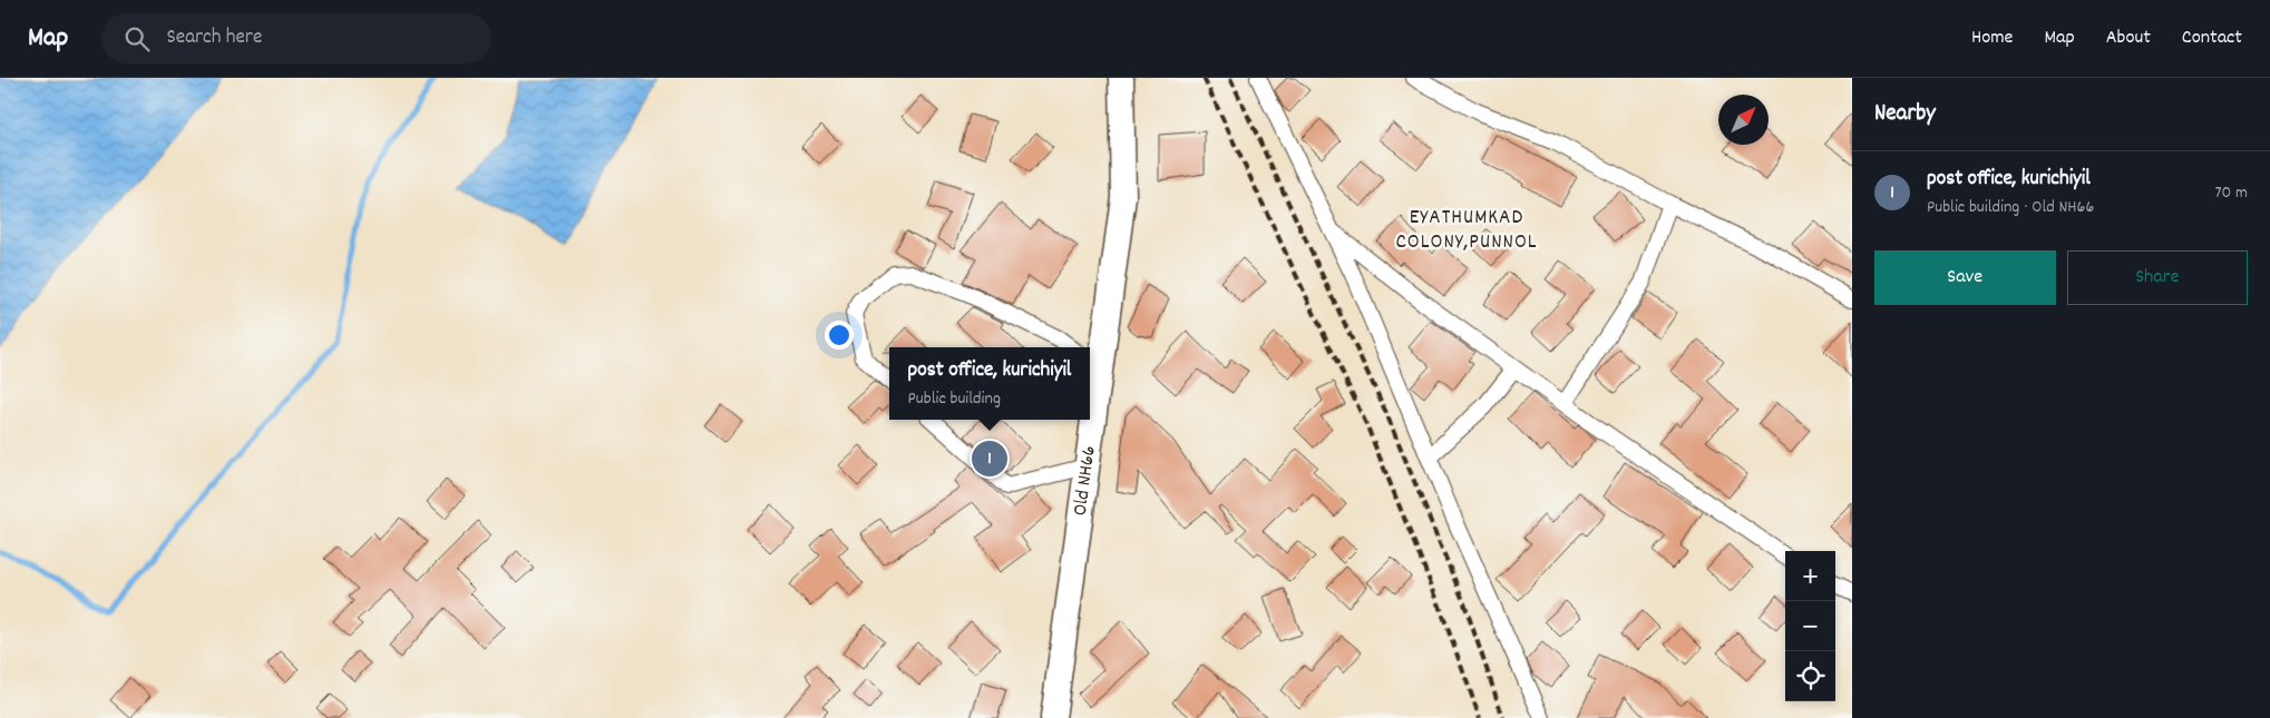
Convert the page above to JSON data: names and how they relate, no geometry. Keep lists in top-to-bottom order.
{
  "streets": {
    "main road": ["Old NH66"]
  },
  "districts": ["EYATHUMKAD COLONY,PUNNOL"],
  "north": "top right",
  "page": {
    "header": "Map",
    "search": "Search here",
    "nav": [
      "Home",
      "Map",
      "About",
      "Contact"
    ],
    "heading": "Nearby",
    "list": [
      {
        "mark": "1",
        "name": "post office, kurichiyil",
        "note": "Public building · Old NH66",
        "value": "70 m"
      }
    ],
    "buttons": ["Save", "Share"],
    "popup": ["post office, kurichiyil", "Public building"],
    "pins": "1",
    "map_buttons": ["+", "−"]
  }
}
